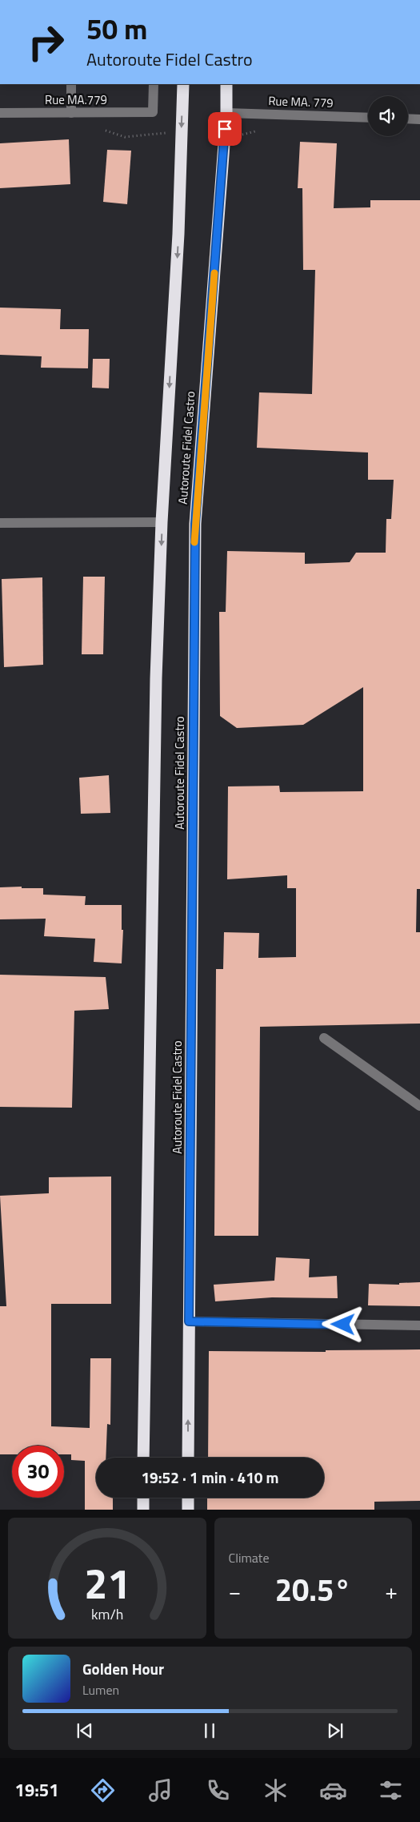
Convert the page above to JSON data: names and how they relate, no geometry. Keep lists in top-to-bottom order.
{
  "streets": {
    "highway": ["Autoroute Fidel Castro"],
    "street": ["Rue MA.779", "Rue MA. 779"]
  },
  "crossings": [
    ["Rue MA. 779", "Autoroute Fidel Castro"]
  ],
  "page": {
    "turn": ["50 m", "Autoroute Fidel Castro"],
    "limit": "30",
    "trip": "19:52 · 1 min · 410 m",
    "tile": "Climate",
    "heat": ["−", "20.5°", "+"],
    "song": ["Golden Hour", "Lumen"],
    "tabs": "19:51",
    "gauge": ["21", "km/h"]
  }
}
